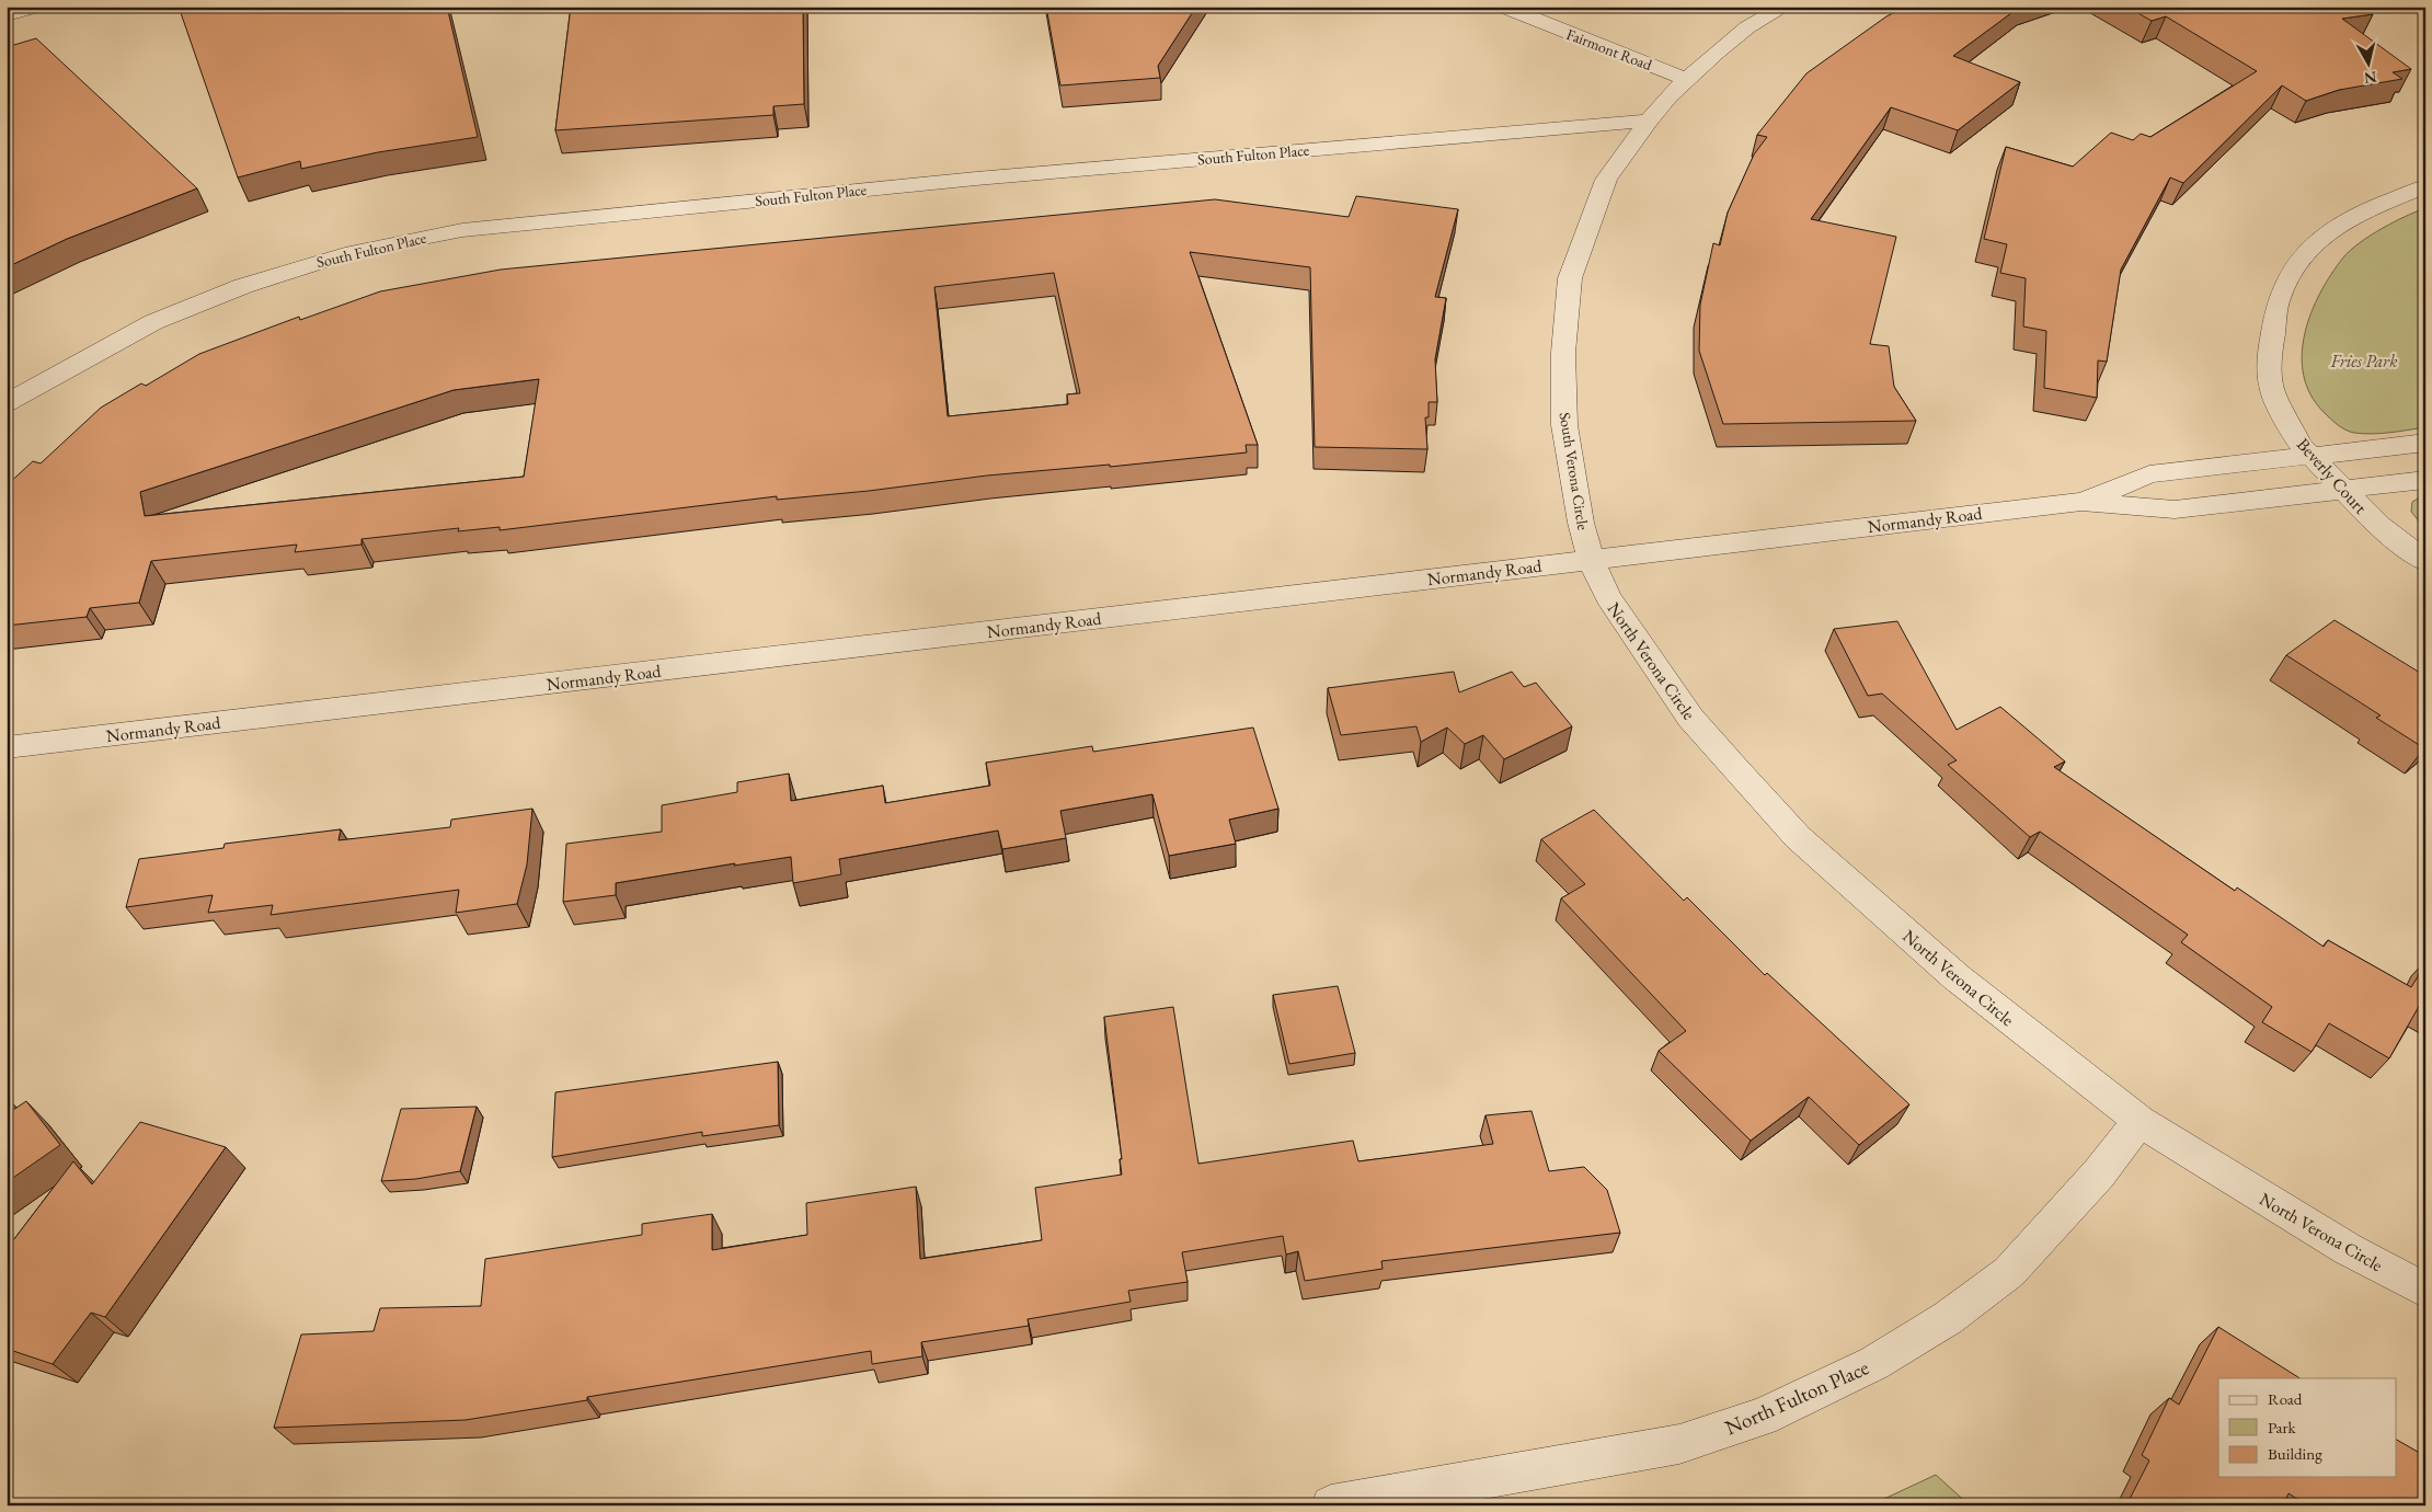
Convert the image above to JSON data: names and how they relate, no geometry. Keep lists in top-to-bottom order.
{
  "streets": {
    "street": [
      "Fairmont Road",
      "South Fulton Place",
      "South Verona Circle",
      "Beverly Court",
      "Normandy Road",
      "North Verona Circle",
      "North Fulton Place"
    ]
  },
  "crossings": [
    ["Fairmont Road", "South Verona Circle"],
    ["South Fulton Place", "South Verona Circle"],
    ["South Verona Circle", "Normandy Road"],
    ["South Verona Circle", "North Verona Circle"],
    ["Beverly Court", "Normandy Road"],
    ["Normandy Road", "North Verona Circle"],
    ["North Verona Circle", "North Fulton Place"]
  ],
  "parks": ["Fries Park"],
  "legend": ["Road", "Park", "Building"],
  "north": "bottom"
}
